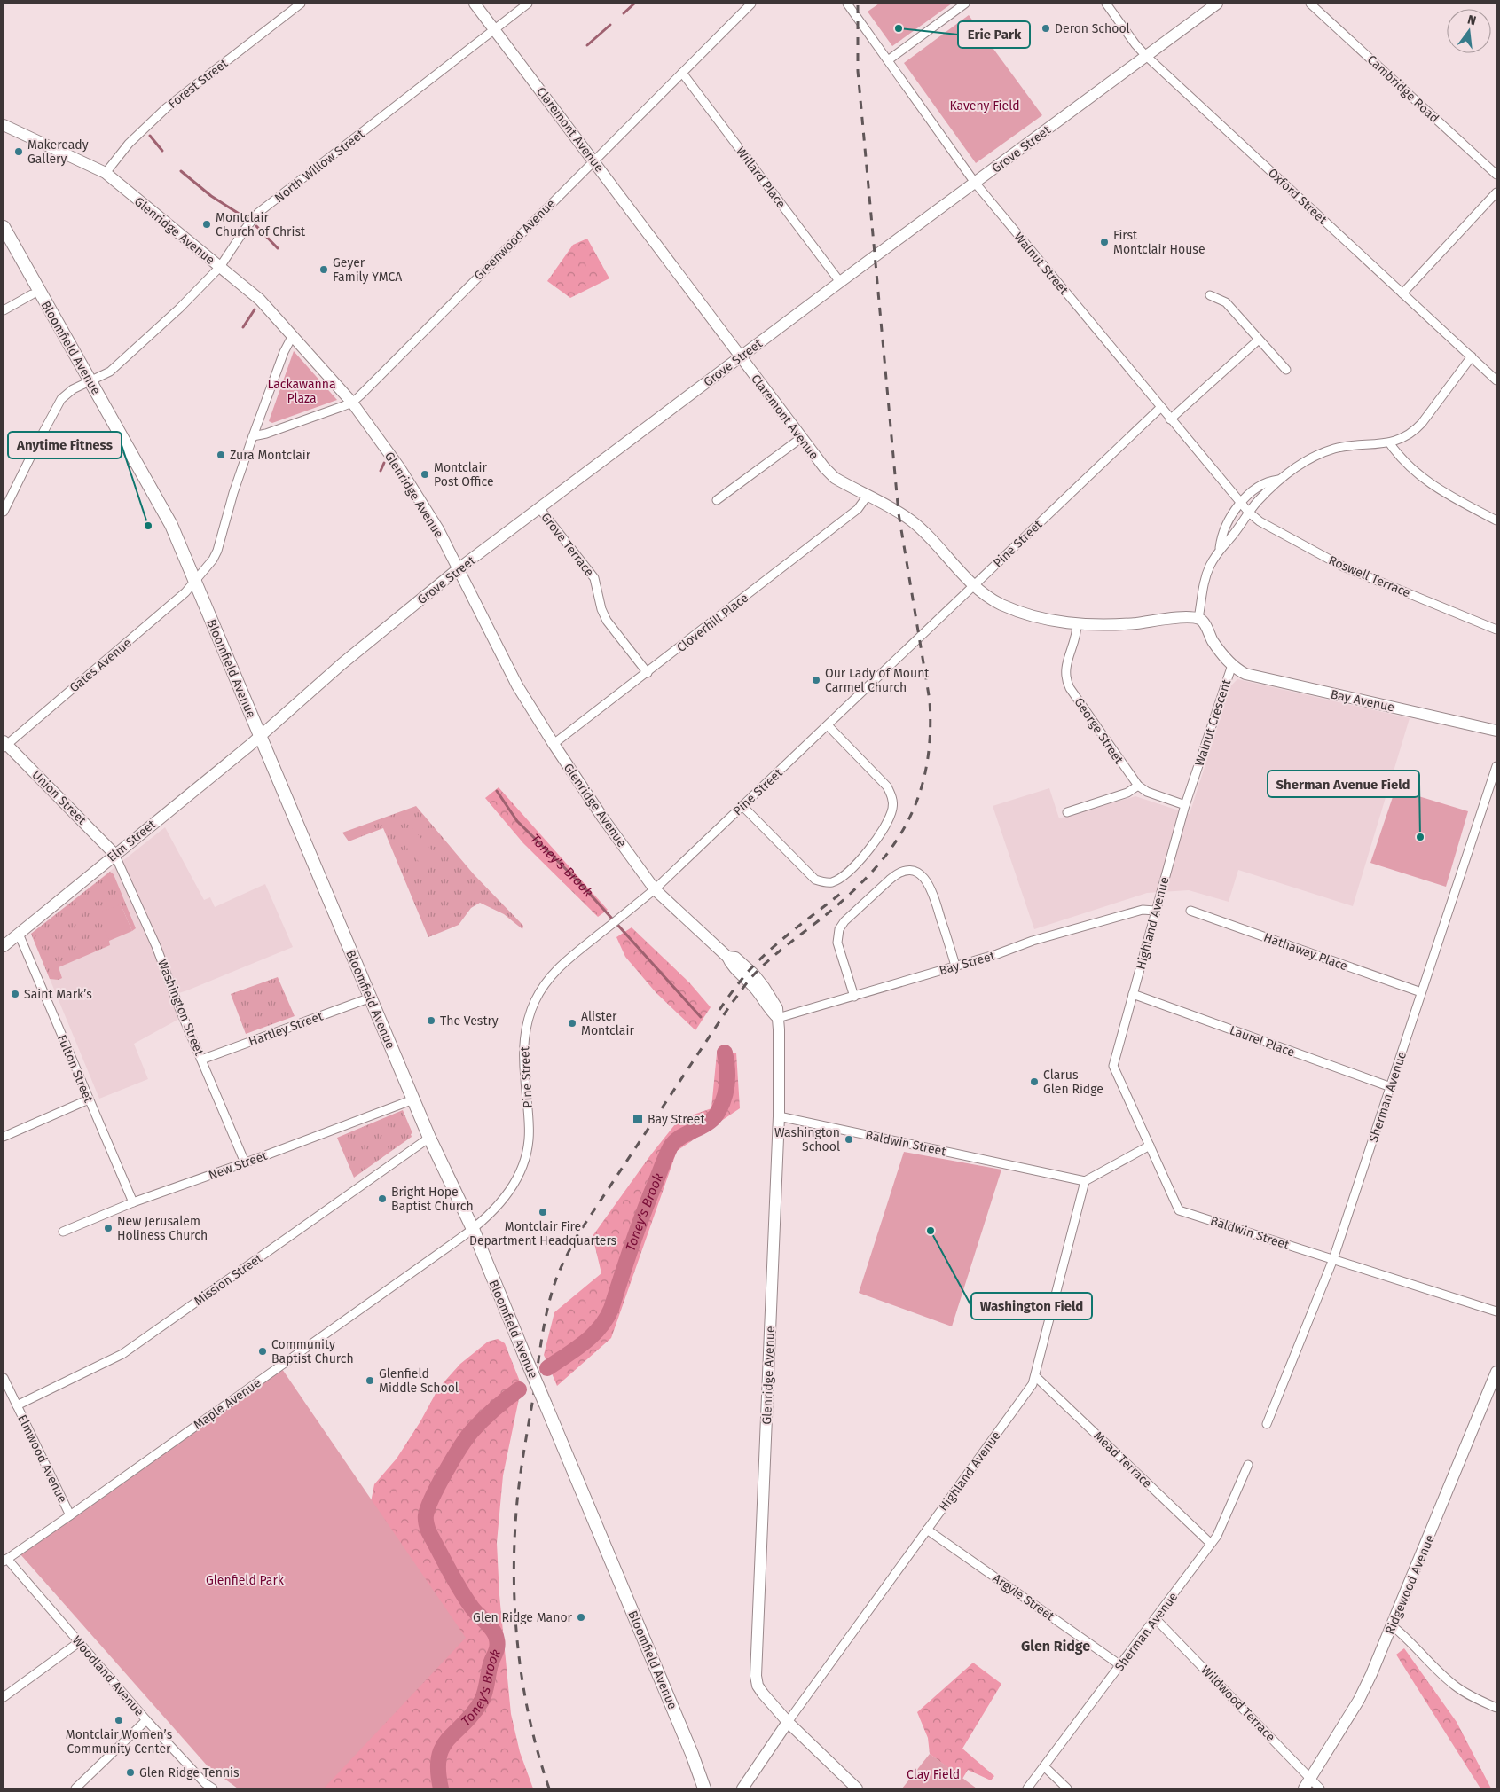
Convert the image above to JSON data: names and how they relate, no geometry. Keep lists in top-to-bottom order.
{
  "streets": {
    "main road": ["Bloomfield Avenue"],
    "street": [
      "Forest Street",
      "Cambridge Road",
      "Claremont Avenue",
      "Grove Street",
      "North Willow Street",
      "Willard Place",
      "Oxford Street",
      "Glenridge Avenue",
      "Greenwood Avenue",
      "Walnut Street",
      "Pine Street",
      "Grove Terrace",
      "Roswell Terrace",
      "Cloverhill Place",
      "Gates Avenue",
      "Bay Avenue",
      "Walnut Crescent",
      "George Street",
      "Union Street",
      "Elm Street",
      "Highland Avenue",
      "Hathaway Place",
      "Bay Street",
      "Washington Street",
      "Hartley Street",
      "Laurel Place",
      "Fulton Street",
      "Sherman Avenue",
      "Baldwin Street",
      "New Street",
      "Mission Street",
      "Maple Avenue",
      "Elmwood Avenue",
      "Mead Terrace",
      "Ridgewood Avenue",
      "Argyle Street",
      "Woodland Avenue",
      "Wildwood Terrace"
    ]
  },
  "crossings": [
    ["Forest Street", "Glenridge Avenue"],
    ["Claremont Avenue", "Grove Street"],
    ["Claremont Avenue", "North Willow Street"],
    ["Claremont Avenue", "Greenwood Avenue"],
    ["Claremont Avenue", "Pine Street"],
    ["Claremont Avenue", "Cloverhill Place"],
    ["Claremont Avenue", "Walnut Crescent"],
    ["Claremont Avenue", "George Street"],
    ["Grove Street", "Willard Place"],
    ["Grove Street", "Oxford Street"],
    ["Grove Street", "Glenridge Avenue"],
    ["Grove Street", "Walnut Street"],
    ["Grove Street", "Bloomfield Avenue"],
    ["Grove Street", "Grove Terrace"],
    ["Grove Street", "Elm Street"],
    ["North Willow Street", "Glenridge Avenue"],
    ["North Willow Street", "Bloomfield Avenue"],
    ["Willard Place", "Greenwood Avenue"],
    ["Glenridge Avenue", "Greenwood Avenue"],
    ["Glenridge Avenue", "Pine Street"],
    ["Glenridge Avenue", "Cloverhill Place"],
    ["Glenridge Avenue", "Highland Avenue"],
    ["Glenridge Avenue", "Bay Street"],
    ["Glenridge Avenue", "Baldwin Street"],
    ["Walnut Street", "Pine Street"],
    ["Walnut Street", "Roswell Terrace"],
    ["Bloomfield Avenue", "Pine Street"],
    ["Bloomfield Avenue", "Gates Avenue"],
    ["Bloomfield Avenue", "Elm Street"],
    ["Bloomfield Avenue", "Hartley Street"],
    ["Bloomfield Avenue", "New Street"],
    ["Bloomfield Avenue", "Mission Street"],
    ["Bloomfield Avenue", "Maple Avenue"],
    ["Pine Street", "Maple Avenue"],
    ["Grove Terrace", "Cloverhill Place"],
    ["Gates Avenue", "Union Street"],
    ["Bay Avenue", "Walnut Crescent"],
    ["Walnut Crescent", "George Street"],
    ["Walnut Crescent", "Highland Avenue"],
    ["George Street", "Highland Avenue"],
    ["Union Street", "Elm Street"],
    ["Union Street", "Washington Street"],
    ["Elm Street", "Washington Street"],
    ["Elm Street", "Fulton Street"],
    ["Highland Avenue", "Bay Street"],
    ["Highland Avenue", "Laurel Place"],
    ["Highland Avenue", "Baldwin Street"],
    ["Highland Avenue", "Mead Terrace"],
    ["Highland Avenue", "Argyle Street"],
    ["Hathaway Place", "Sherman Avenue"],
    ["Washington Street", "Hartley Street"],
    ["Washington Street", "New Street"],
    ["Laurel Place", "Sherman Avenue"],
    ["Fulton Street", "New Street"],
    ["Sherman Avenue", "Baldwin Street"],
    ["Sherman Avenue", "Mead Terrace"],
    ["Sherman Avenue", "Argyle Street"],
    ["Sherman Avenue", "Wildwood Terrace"],
    ["Mission Street", "Elmwood Avenue"],
    ["Maple Avenue", "Elmwood Avenue"],
    ["Maple Avenue", "Woodland Avenue"],
    ["Ridgewood Avenue", "Wildwood Terrace"]
  ],
  "districts": ["Glen Ridge"],
  "water": ["Toney's Brook"],
  "parks": [
    "Kaveny Field",
    "Lackawanna Plaza",
    "Glenfield Park",
    "Clay Field"
  ],
  "places": {
    "other": [
      "Erie Park",
      "Deron School",
      "Makeready Gallery",
      "Montclair Church of Christ",
      "First Montclair House",
      "Geyer Family YMCA",
      "Zura Montclair",
      "Montclair Post Office",
      "Anytime Fitness",
      "Our Lady of Mount Carmel Church",
      "Sherman Avenue Field",
      "Saint Mark’s",
      "The Vestry",
      "Alister Montclair",
      "Clarus Glen Ridge",
      "Washington School",
      "Bright Hope Baptist Church",
      "Montclair Fire Department Headquarters",
      "New Jerusalem Holiness Church",
      "Washington Field",
      "Community Baptist Church",
      "Glenfield Middle School",
      "Glen Ridge Manor",
      "Montclair Women’s Community Center",
      "Glen Ridge Tennis"
    ],
    "transit": ["Bay Street"]
  },
  "north": "top"
}
